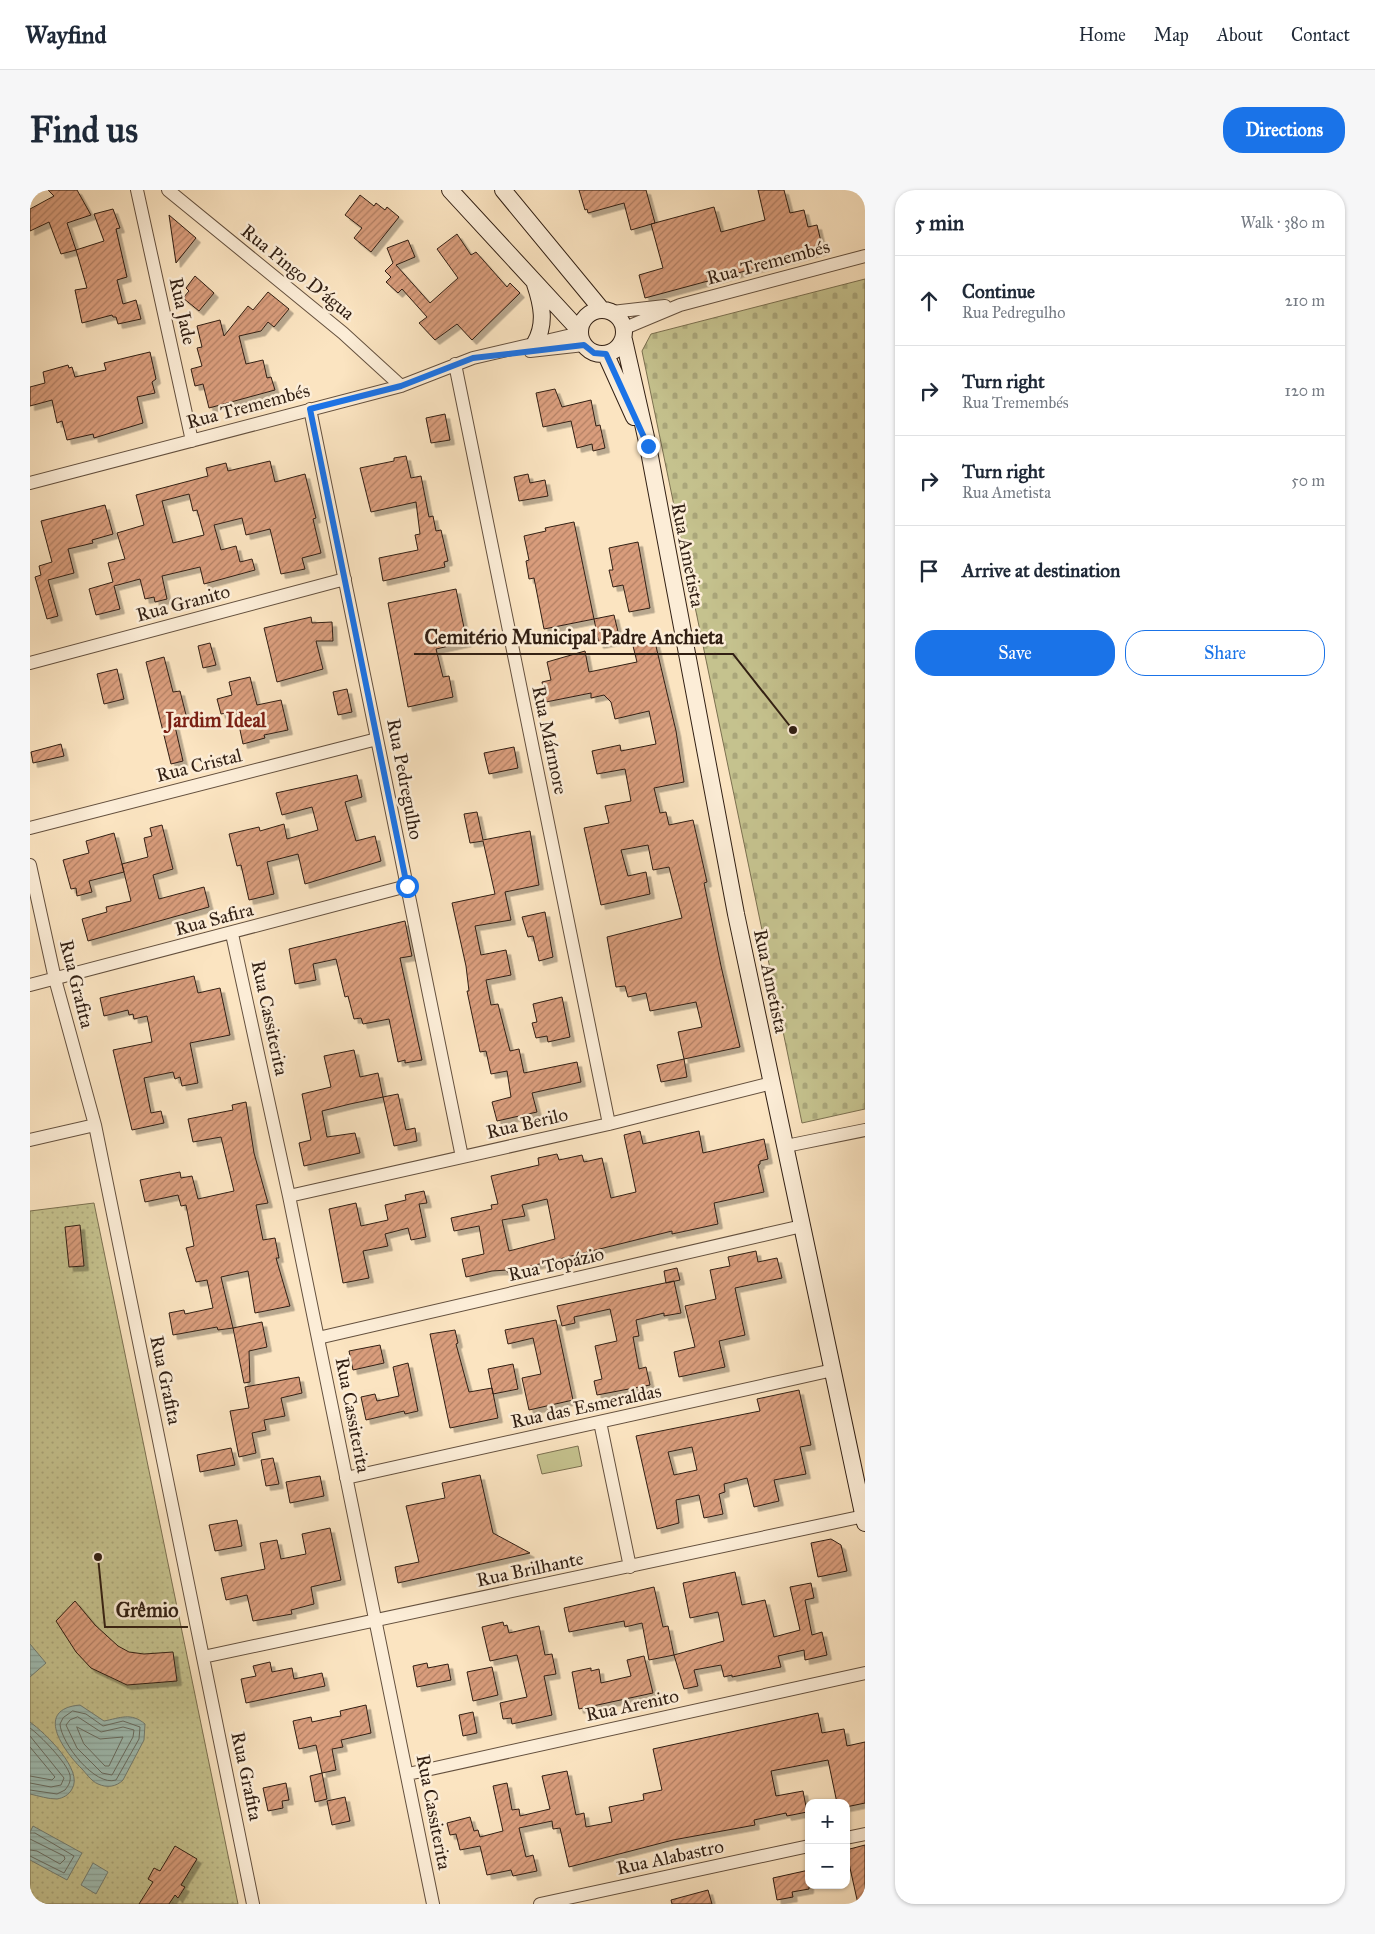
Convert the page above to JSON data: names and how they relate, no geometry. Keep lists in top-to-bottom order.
{
  "streets": {
    "street": [
      "Rua Tremembés",
      "Rua Pingo D'água",
      "Rua Jade",
      "Rua Ametista",
      "Rua Granito",
      "Rua Mármore",
      "Rua Cristal",
      "Rua Pedregulho",
      "Rua Safira",
      "Rua Grafita",
      "Rua Cassiterita",
      "Rua Berilo",
      "Rua Topázio",
      "Rua das Esmeraldas",
      "Rua Brilhante",
      "Rua Arenito",
      "Rua Alabastro"
    ]
  },
  "crossings": [
    ["Rua Tremembés", "Rua Pingo D'água"],
    ["Rua Tremembés", "Rua Jade"],
    ["Rua Tremembés", "Rua Ametista"],
    ["Rua Tremembés", "Rua Mármore"],
    ["Rua Tremembés", "Rua Pedregulho"],
    ["Rua Ametista", "Rua Berilo"],
    ["Rua Ametista", "Rua Topázio"],
    ["Rua Ametista", "Rua das Esmeraldas"],
    ["Rua Ametista", "Rua Brilhante"],
    ["Rua Granito", "Rua Pedregulho"],
    ["Rua Mármore", "Rua Berilo"],
    ["Rua Cristal", "Rua Pedregulho"],
    ["Rua Pedregulho", "Rua Safira"],
    ["Rua Pedregulho", "Rua Berilo"],
    ["Rua Safira", "Rua Grafita"],
    ["Rua Safira", "Rua Cassiterita"],
    ["Rua Grafita", "Rua Brilhante"],
    ["Rua Cassiterita", "Rua Berilo"],
    ["Rua Cassiterita", "Rua Topázio"],
    ["Rua Cassiterita", "Rua das Esmeraldas"],
    ["Rua Cassiterita", "Rua Brilhante"],
    ["Rua Cassiterita", "Rua Arenito"]
  ],
  "districts": ["Jardim Ideal"],
  "places": ["Cemitério Municipal Padre Anchieta", "Grêmio"],
  "page": {
    "header": "Wayfind",
    "nav": [
      "Home",
      "Map",
      "About",
      "Contact"
    ],
    "buttons": [
      "Directions",
      ["Save", "Share"]
    ],
    "title": "Find us",
    "heading": ["5 min", "Walk · 380 m"],
    "list": [
      ["Continue", "Rua Pedregulho", "210 m"],
      ["Turn right", "Rua Tremembés", "120 m"],
      ["Turn right", "Rua Ametista", "50 m"],
      "Arrive at destination"
    ],
    "map_buttons": ["+", "−"]
  }
}
